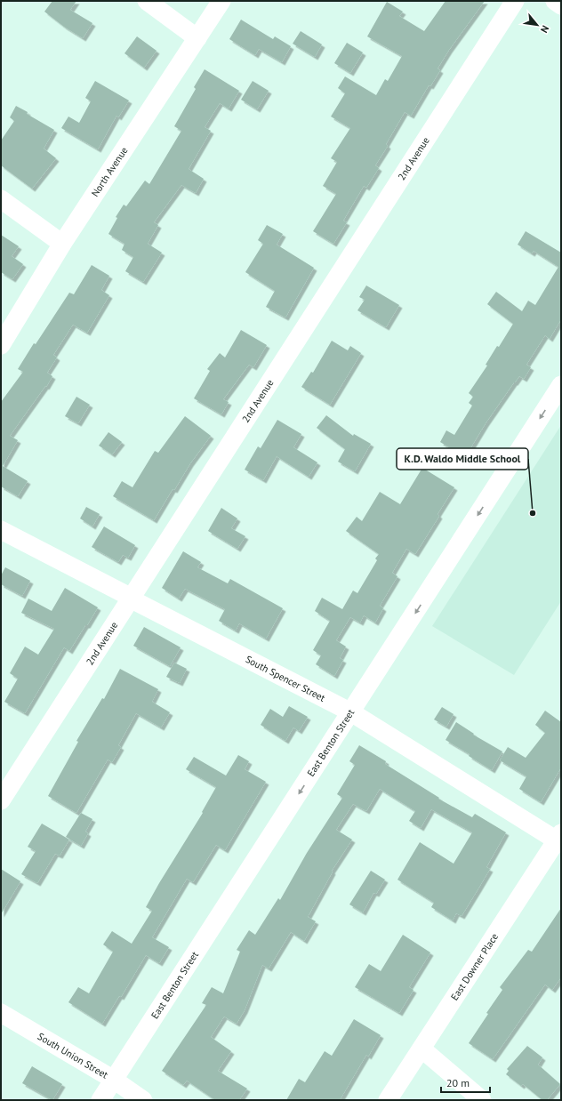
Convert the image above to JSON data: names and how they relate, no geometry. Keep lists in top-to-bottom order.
{
  "streets": {
    "street": [
      "2nd Avenue",
      "North Avenue",
      "South Spencer Street",
      "East Benton Street",
      "East Downer Place",
      "South Union Street"
    ]
  },
  "crossings": [
    ["2nd Avenue", "South Spencer Street"],
    ["South Spencer Street", "East Benton Street"],
    ["South Spencer Street", "East Downer Place"],
    ["East Benton Street", "South Union Street"]
  ],
  "one_way": ["East Benton Street"],
  "places": ["K.D. Waldo Middle School"],
  "scale_bar": "20 m",
  "north": "bottom right"
}
